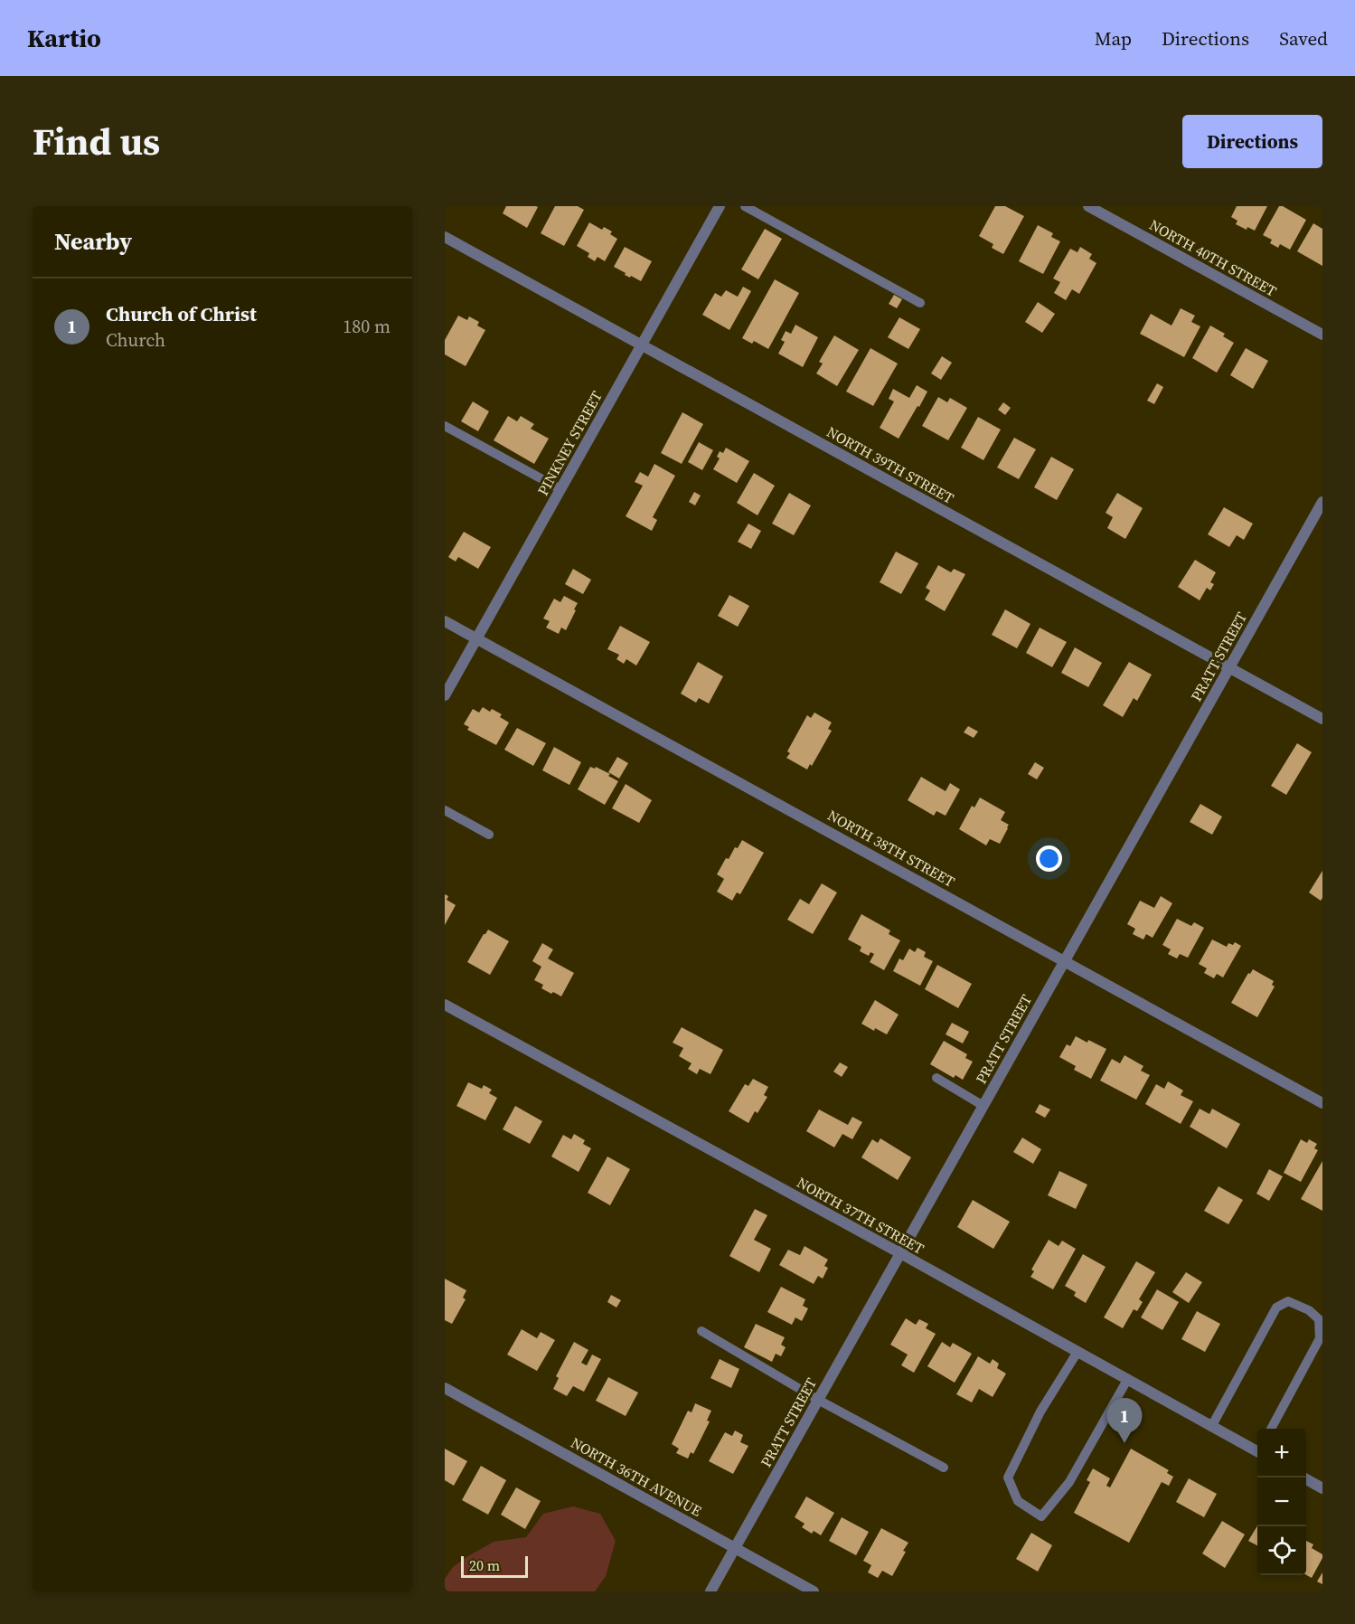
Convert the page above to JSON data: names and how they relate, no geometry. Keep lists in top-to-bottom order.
{
  "streets": {
    "street": [
      "NORTH 40TH STREET",
      "PINKNEY STREET",
      "NORTH 39TH STREET",
      "PRATT STREET",
      "NORTH 38TH STREET",
      "NORTH 37TH STREET",
      "NORTH 36TH AVENUE"
    ]
  },
  "crossings": [
    ["PINKNEY STREET", "NORTH 39TH STREET"],
    ["PINKNEY STREET", "NORTH 38TH STREET"],
    ["NORTH 39TH STREET", "PRATT STREET"],
    ["PRATT STREET", "NORTH 38TH STREET"],
    ["PRATT STREET", "NORTH 37TH STREET"],
    ["PRATT STREET", "NORTH 36TH AVENUE"]
  ],
  "scale_bar": "20 m",
  "page": {
    "header": "Kartio",
    "nav": ["Map", "Directions", "Saved"],
    "title": "Find us",
    "buttons": "Directions",
    "heading": "Nearby",
    "list": [
      {
        "mark": "1",
        "name": "Church of Christ",
        "note": "Church",
        "value": "180 m"
      }
    ],
    "pins": "1",
    "map_buttons": ["+", "−"],
    "scale": "20 m"
  }
}
